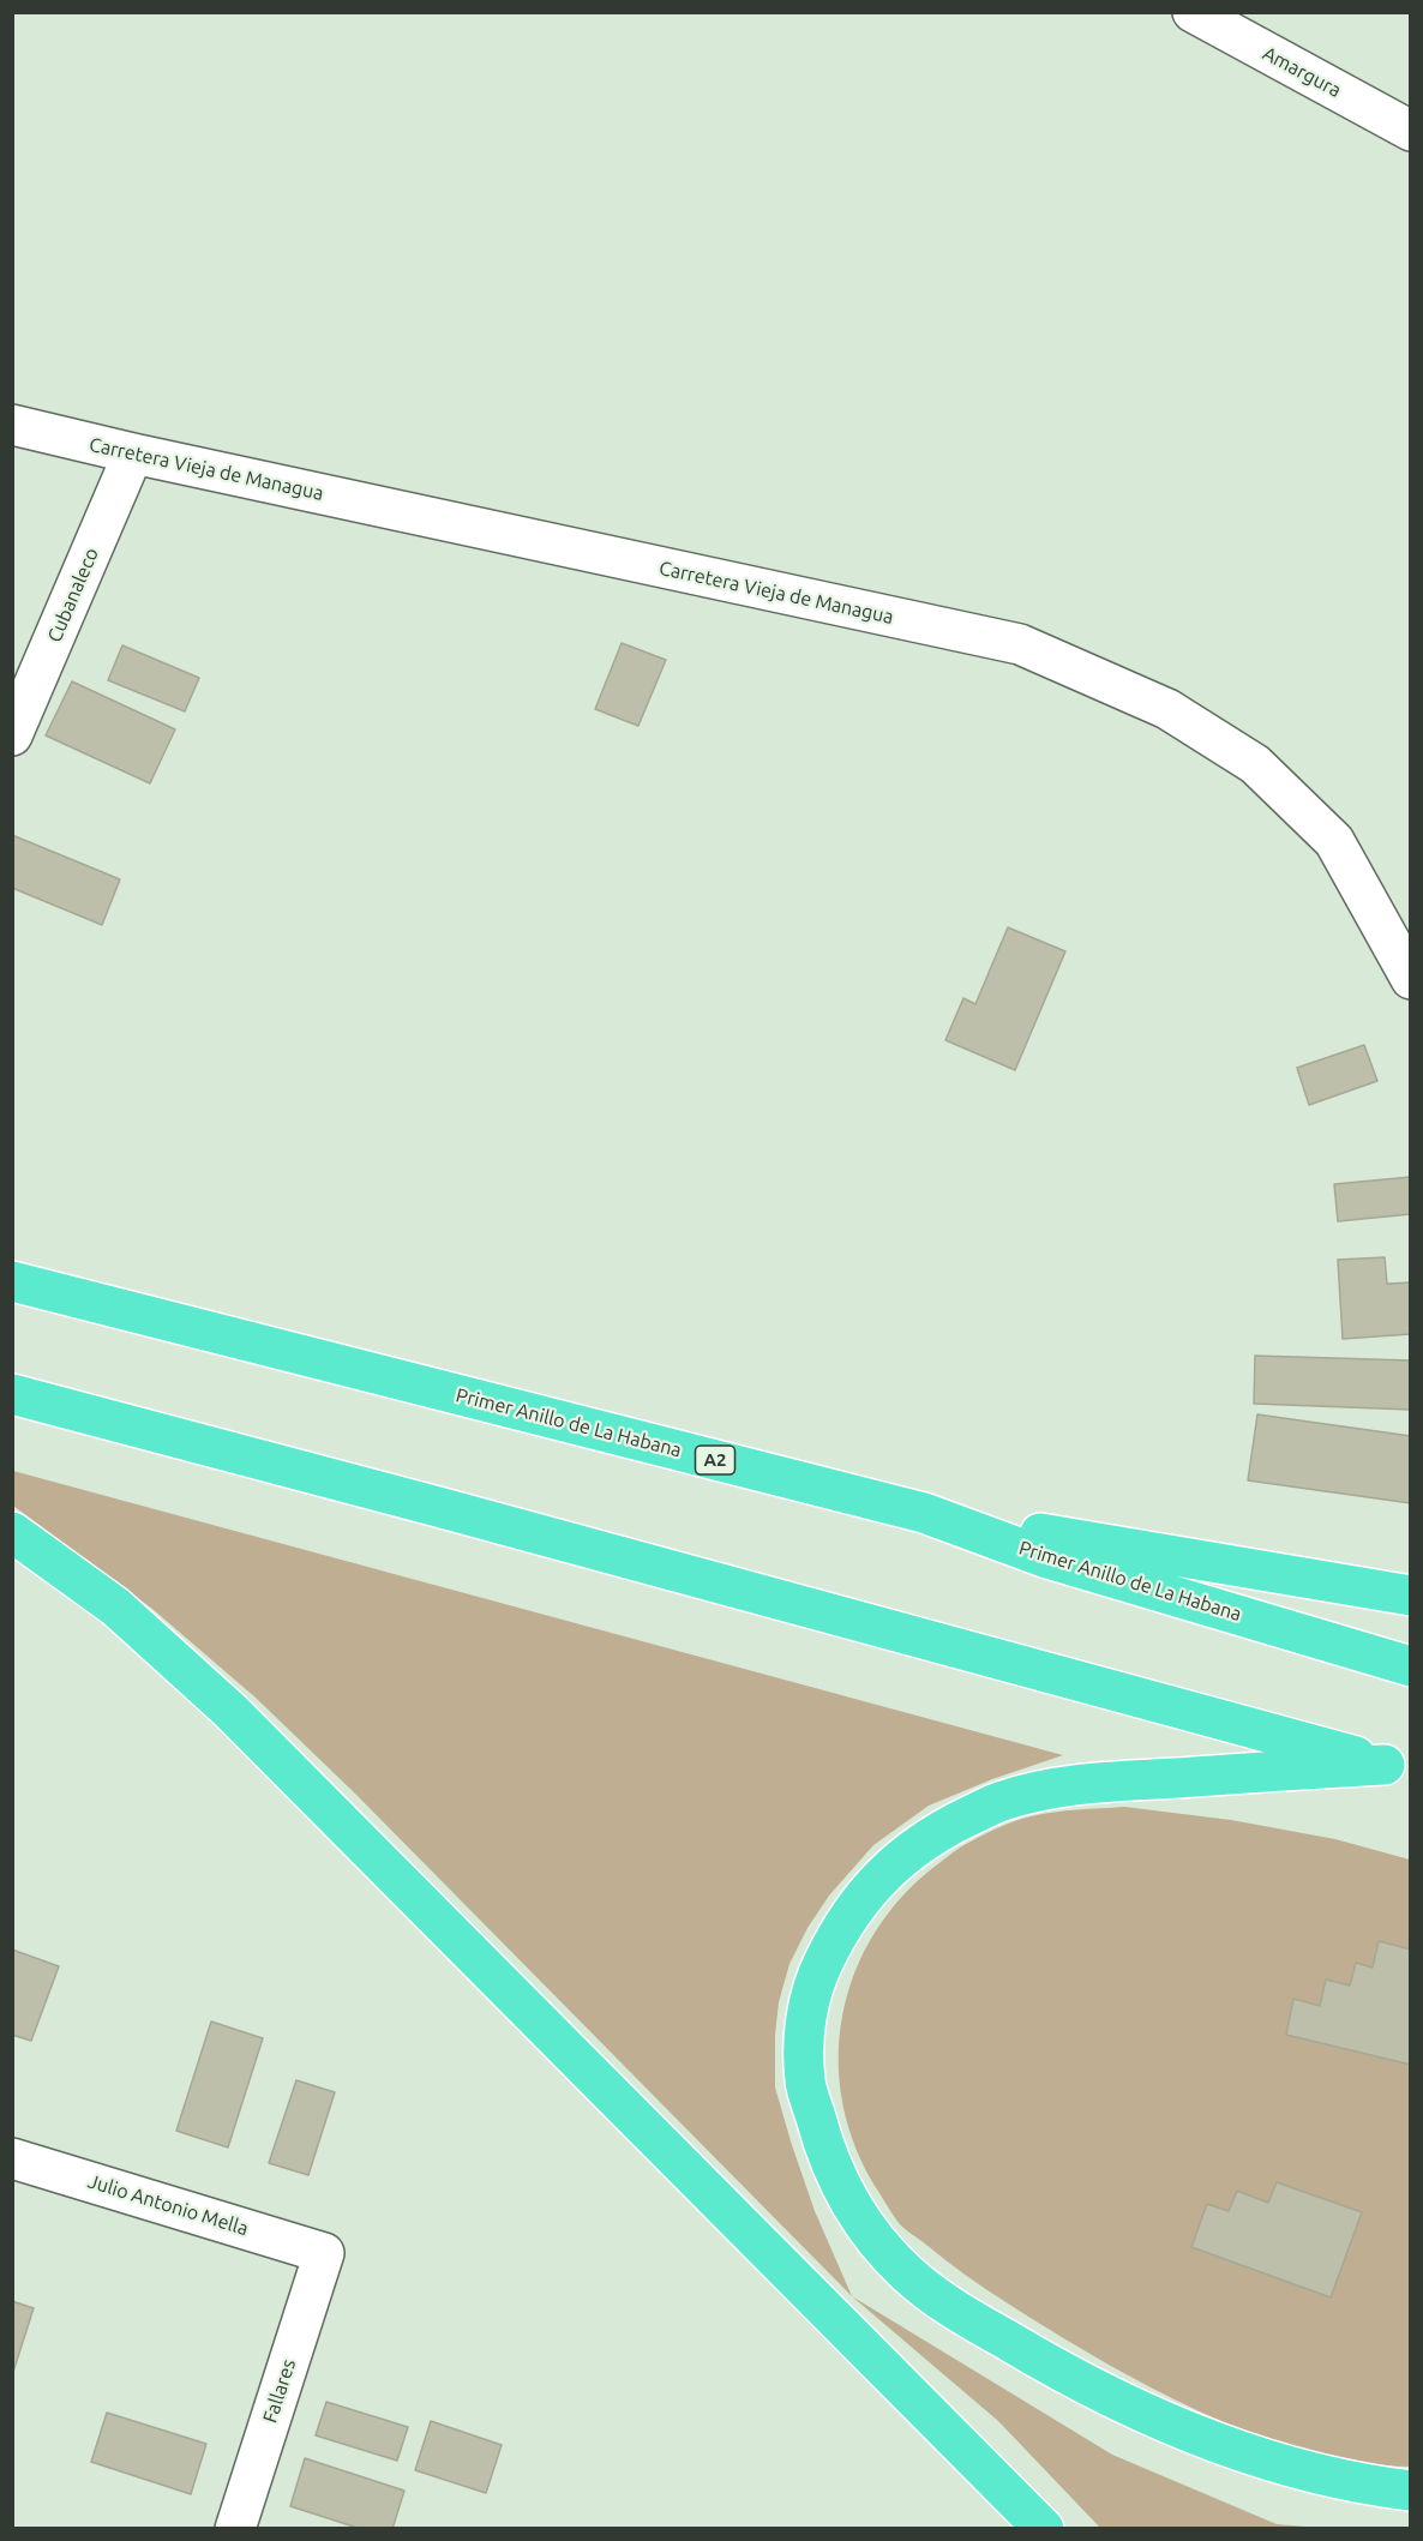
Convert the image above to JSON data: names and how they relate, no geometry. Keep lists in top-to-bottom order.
{
  "streets": {
    "highway": ["Primer Anillo de La Habana", "A2"],
    "street": [
      "Amargura",
      "Carretera Vieja de Managua",
      "Cubanaleco",
      "Julio Antonio Mella",
      "Fallares"
    ]
  },
  "crossings": [
    ["Carretera Vieja de Managua", "Cubanaleco"],
    ["Julio Antonio Mella", "Fallares"]
  ]
}
